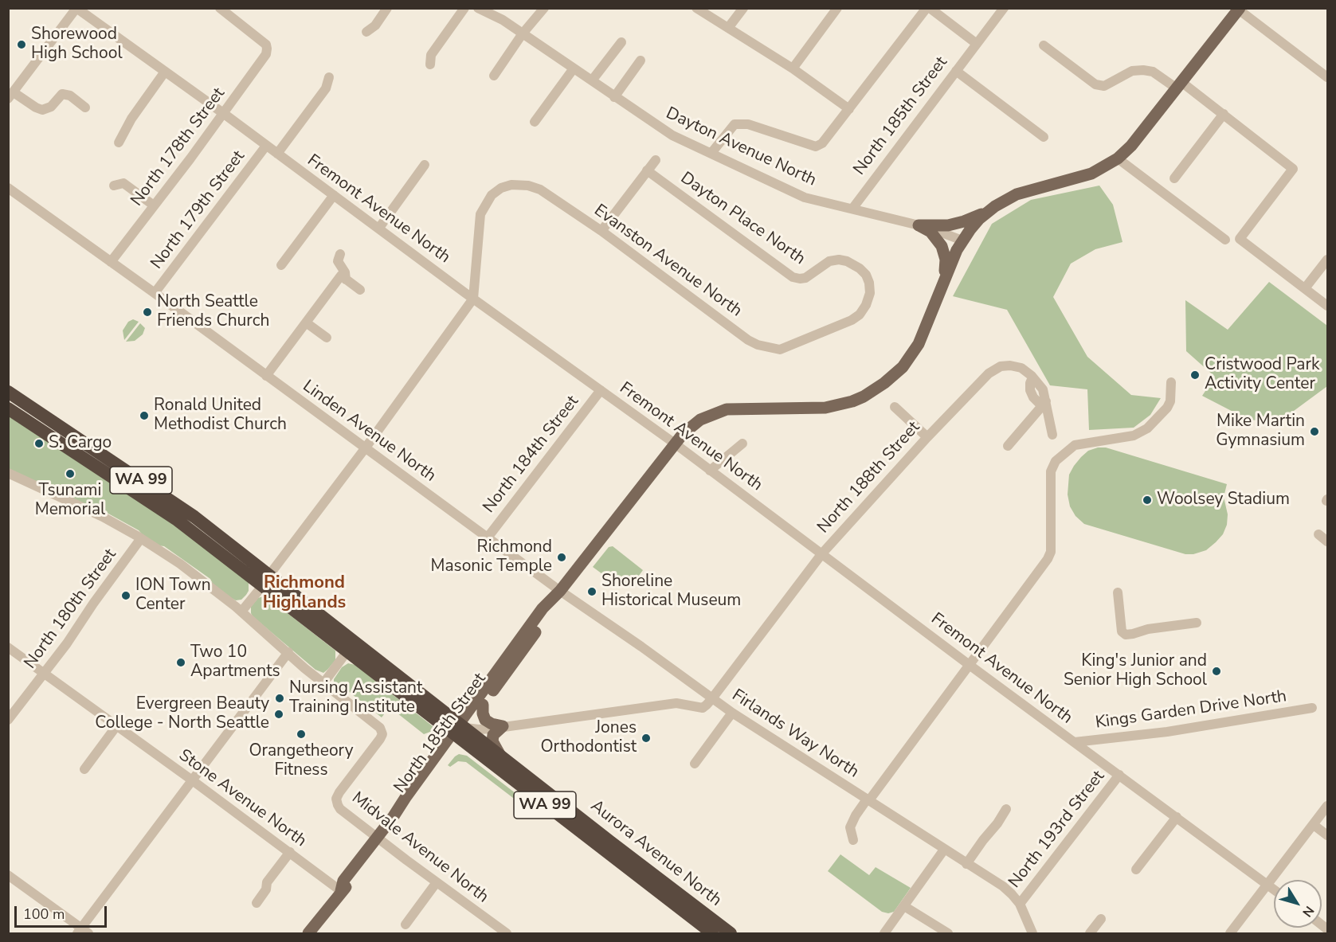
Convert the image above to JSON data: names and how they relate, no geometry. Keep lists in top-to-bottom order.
{
  "streets": {
    "highway": ["WA 99", "Aurora Avenue North"],
    "main road": ["North 185th Street"],
    "street": [
      "North 178th Street",
      "Dayton Avenue North",
      "Fremont Avenue North",
      "North 179th Street",
      "Dayton Place North",
      "Evanston Avenue North",
      "Linden Avenue North",
      "North 184th Street",
      "North 188th Street",
      "North 180th Street",
      "Kings Garden Drive North",
      "Firlands Way North",
      "Stone Avenue North",
      "North 193rd Street",
      "Midvale Avenue North"
    ]
  },
  "crossings": [
    ["North 185th Street", "Dayton Avenue North"],
    ["North 185th Street", "Fremont Avenue North"],
    ["North 185th Street", "Linden Avenue North"],
    ["North 185th Street", "Firlands Way North"],
    ["North 185th Street", "Stone Avenue North"],
    ["North 185th Street", "Midvale Avenue North"],
    ["North 185th Street", "Aurora Avenue North"],
    ["North 178th Street", "Fremont Avenue North"],
    ["North 178th Street", "Linden Avenue North"],
    ["Fremont Avenue North", "North 179th Street"],
    ["Fremont Avenue North", "Evanston Avenue North"],
    ["Fremont Avenue North", "North 184th Street"],
    ["Fremont Avenue North", "North 188th Street"],
    ["Fremont Avenue North", "Kings Garden Drive North"],
    ["Fremont Avenue North", "North 193rd Street"],
    ["North 179th Street", "Linden Avenue North"],
    ["Dayton Place North", "Evanston Avenue North"],
    ["Linden Avenue North", "North 184th Street"],
    ["Linden Avenue North", "North 188th Street"],
    ["Linden Avenue North", "Firlands Way North"],
    ["North 188th Street", "Firlands Way North"],
    ["North 180th Street", "Stone Avenue North"],
    ["North 180th Street", "Midvale Avenue North"],
    ["Firlands Way North", "North 193rd Street"],
    ["Firlands Way North", "Aurora Avenue North"]
  ],
  "districts": ["Richmond Highlands"],
  "places": [
    "Shorewood High School",
    "North Seattle Friends Church",
    "Cristwood Park Activity Center",
    "Ronald United Methodist Church",
    "Mike Martin Gymnasium",
    "S. Cargo",
    "Tsunami Memorial",
    "Woolsey Stadium",
    "Richmond Masonic Temple",
    "Shoreline Historical Museum",
    "ION Town Center",
    "Two 10 Apartments",
    "King's Junior and Senior High School",
    "Nursing Assistant Training Institute",
    "Evergreen Beauty College - North Seattle",
    "Orangetheory Fitness",
    "Jones Orthodontist"
  ],
  "scale_bar": "100 m",
  "north": "bottom right"
}
